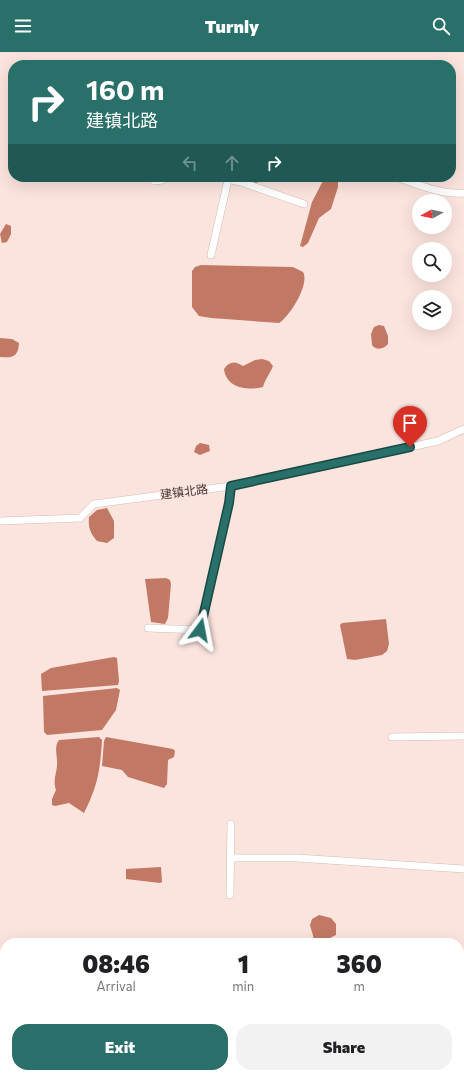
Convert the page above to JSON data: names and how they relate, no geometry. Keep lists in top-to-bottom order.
{
  "streets": {
    "street": ["建镇北路"]
  },
  "north": "left",
  "page": {
    "header": "Turnly",
    "turn": ["160 m", "建镇北路"],
    "eta": [
      "08:46",
      "Arrival",
      "1",
      "min",
      "360",
      "m"
    ],
    "buttons": ["Exit", "Share"]
  }
}
